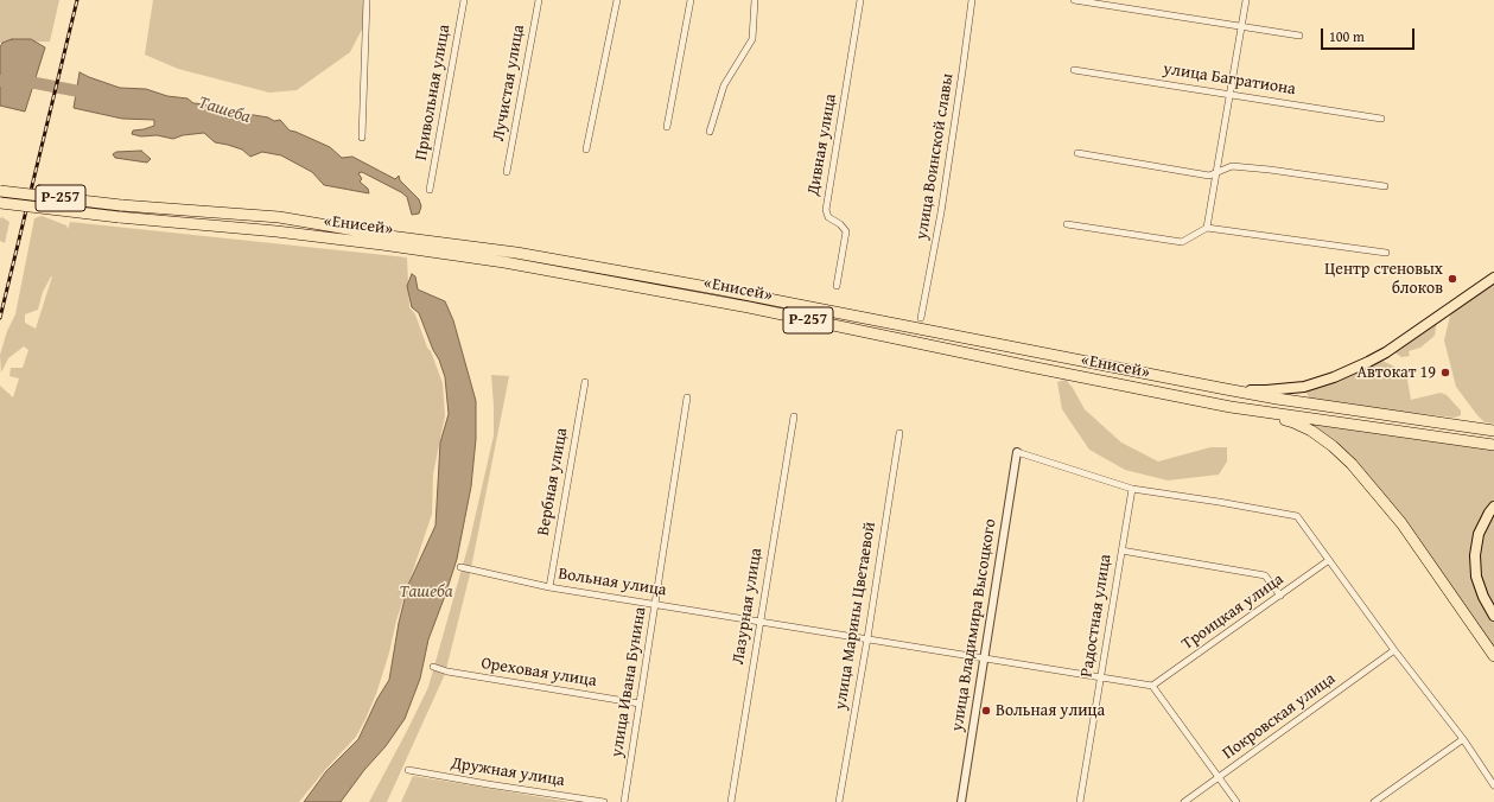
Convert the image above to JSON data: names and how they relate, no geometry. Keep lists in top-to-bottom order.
{
  "streets": {
    "highway": ["Р-257", "«Енисей»"],
    "street": [
      "улица Багратиона",
      "Лучистая улица",
      "Привольная улица",
      "Дивная улица",
      "улица Воинской славы",
      "Вербная улица",
      "Вольная улица",
      "Лазурная улица",
      "Троицкая улица",
      "улица Марины Цветаевой",
      "Радостная улица",
      "улица Владимира Высоцкого",
      "Ореховая улица",
      "улица Ивана Бунина",
      "Покровская улица",
      "Дружная улица"
    ]
  },
  "crossings": [
    ["Вербная улица", "Вольная улица"],
    ["Вольная улица", "Лазурная улица"],
    ["Вольная улица", "Троицкая улица"],
    ["Вольная улица", "улица Марины Цветаевой"],
    ["Вольная улица", "Радостная улица"],
    ["Вольная улица", "улица Владимира Высоцкого"],
    ["Вольная улица", "улица Ивана Бунина"],
    ["Ореховая улица", "улица Ивана Бунина"]
  ],
  "water": ["Ташеба"],
  "places": ["Центр стеновых блоков", "Автокат 19", "Вольная улица"],
  "scale_bar": "100 m"
}
